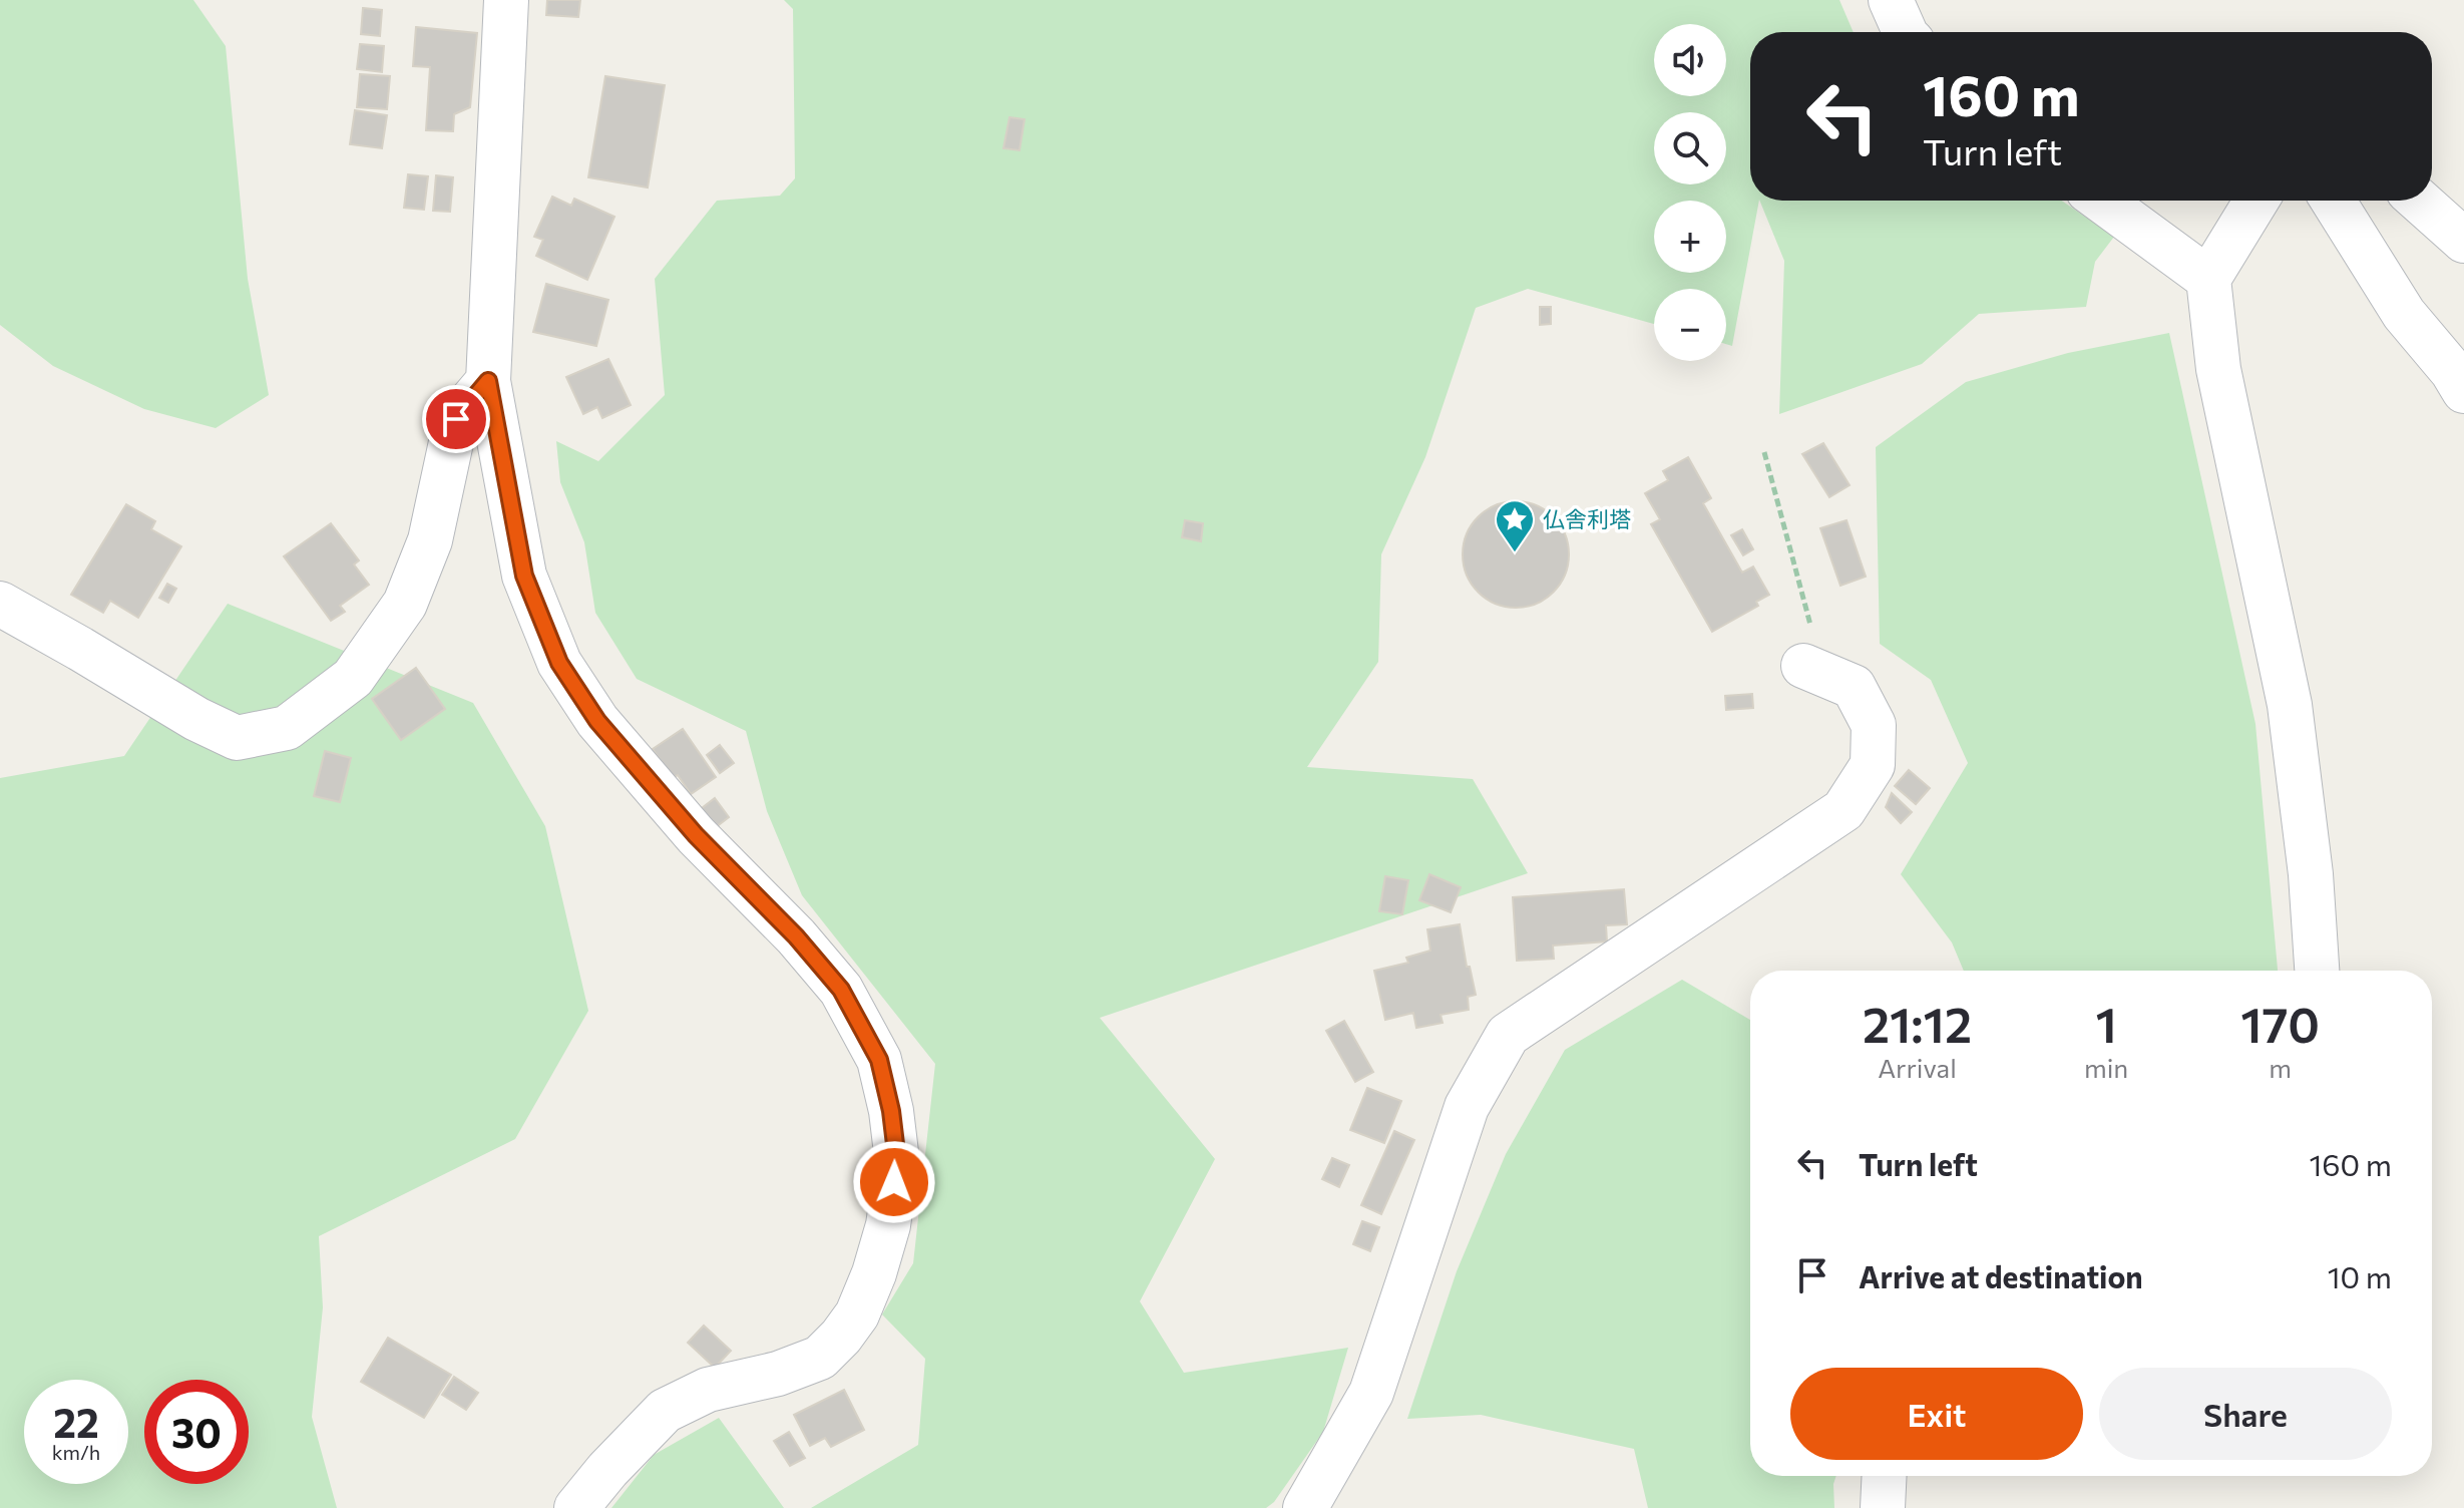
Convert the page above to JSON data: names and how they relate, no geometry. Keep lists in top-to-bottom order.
{
  "places": {
    "place": ["仏舎利塔"]
  },
  "page": {
    "map_buttons": ["+", "−"],
    "turn": ["160 m", "Turn left"],
    "eta": [
      "21:12",
      "Arrival",
      "1",
      "min",
      "170",
      "m"
    ],
    "list": [
      {
        "name": "Turn left",
        "value": "160 m"
      },
      {
        "name": "Arrive at destination",
        "value": "10 m"
      }
    ],
    "buttons": ["Exit", "Share"],
    "speed": "22 km/h",
    "limit": "30"
  }
}
